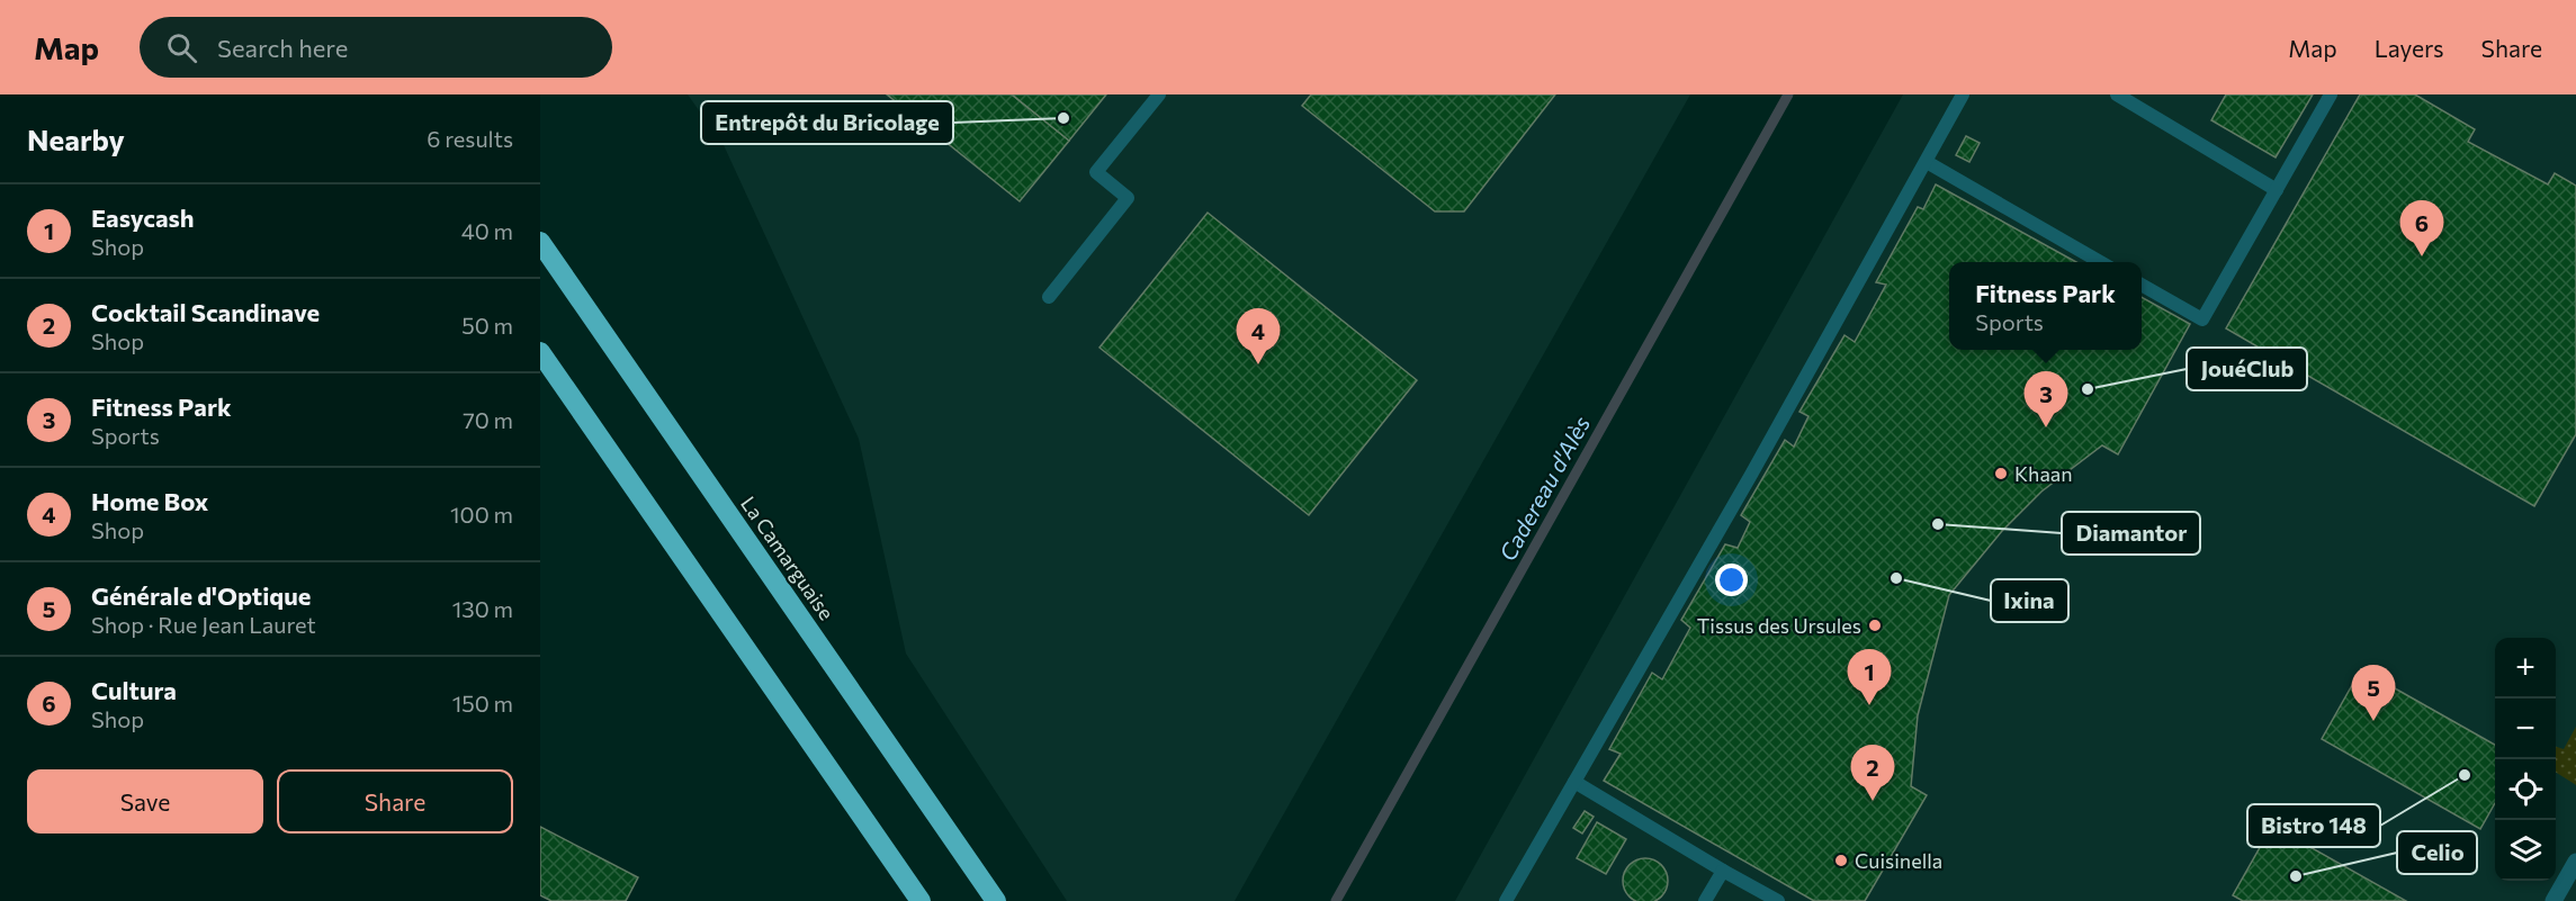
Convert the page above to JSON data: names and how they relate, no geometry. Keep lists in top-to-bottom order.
{
  "streets": {
    "highway": ["La Camarguaise"]
  },
  "water": ["Cadereau d'Alès"],
  "places": [
    "Entrepôt du Bricolage",
    "JouéClub",
    "Khaan",
    "Diamantor",
    "Ixina",
    "Tissus des Ursules",
    "Bistro 148",
    "Cuisinella",
    "Celio"
  ],
  "page": {
    "header": "Map",
    "search": "Search here",
    "nav": ["Map", "Layers", "Share"],
    "heading": ["Nearby", "6 results"],
    "list": [
      {
        "mark": "1",
        "name": "Easycash",
        "note": "Shop",
        "value": "40 m"
      },
      {
        "mark": "2",
        "name": "Cocktail Scandinave",
        "note": "Shop",
        "value": "50 m"
      },
      {
        "mark": "3",
        "name": "Fitness Park",
        "note": "Sports",
        "value": "70 m"
      },
      {
        "mark": "4",
        "name": "Home Box",
        "note": "Shop",
        "value": "100 m"
      },
      {
        "mark": "5",
        "name": "Générale d'Optique",
        "note": "Shop · Rue Jean Lauret",
        "value": "130 m"
      },
      {
        "mark": "6",
        "name": "Cultura",
        "note": "Shop",
        "value": "150 m"
      }
    ],
    "pins": [
      "6",
      "4",
      "3",
      "1",
      "5",
      "2"
    ],
    "popup": ["Fitness Park", "Sports"],
    "map_buttons": ["+", "−"],
    "buttons": ["Save", "Share"]
  }
}
